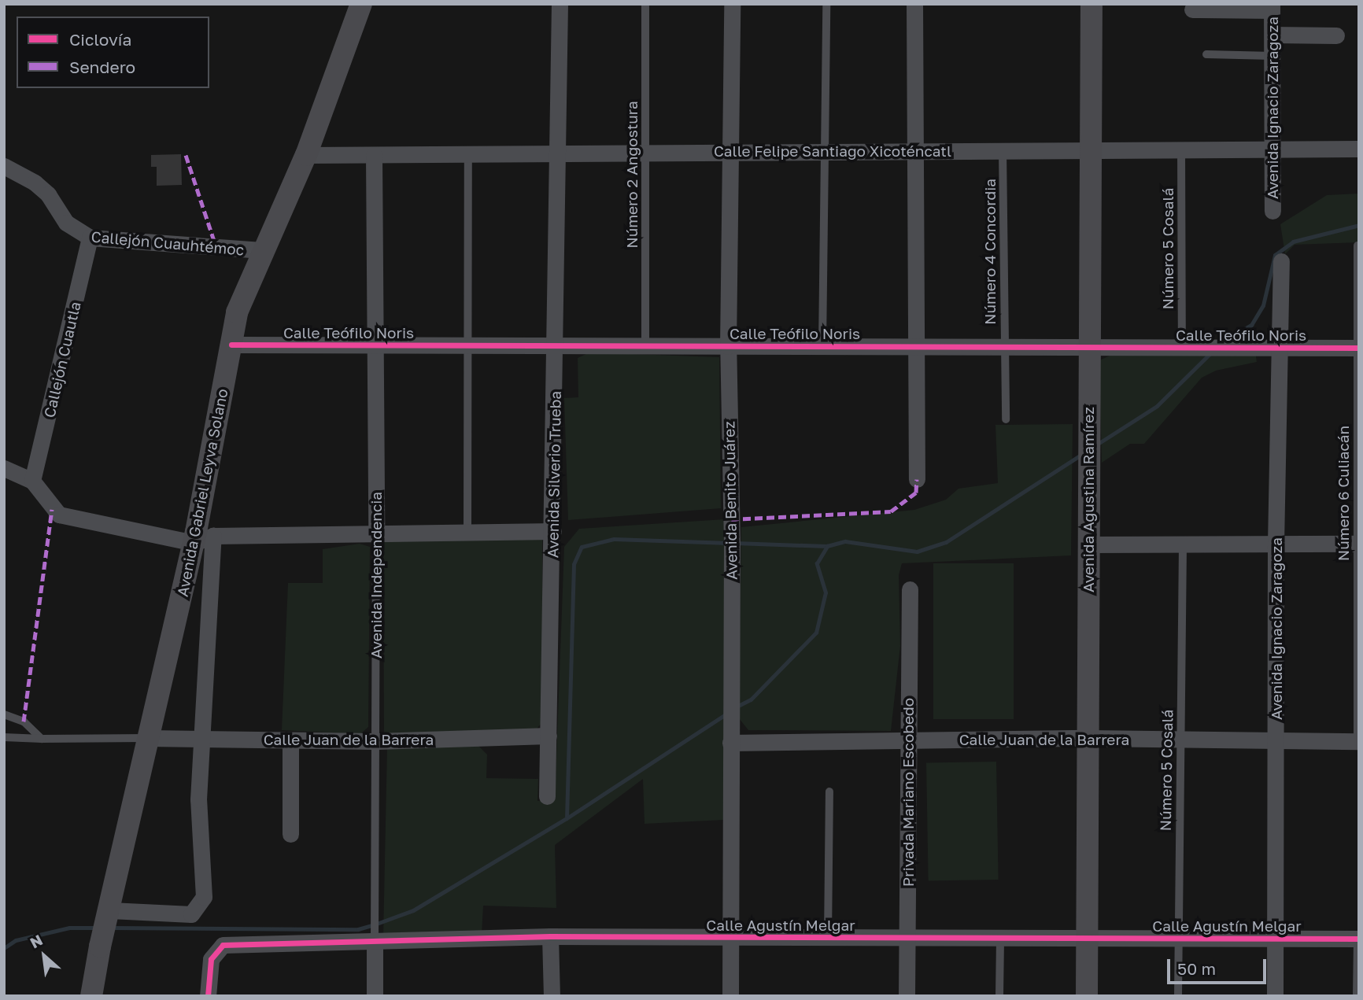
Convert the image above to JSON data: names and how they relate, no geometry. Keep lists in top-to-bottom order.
{
  "streets": {
    "street": [
      "Avenida Ignacio Zaragoza",
      "Calle Felipe Santiago Xicoténcatl",
      "Callejón Cuauhtémoc",
      "Calle Teófilo Noris",
      "Callejón Cuautla",
      "Avenida Silverio Trueba",
      "Avenida Gabriel Leyva Solano",
      "Avenida Agustina Ramírez",
      "Avenida Benito Juárez",
      "Avenida Independencia",
      "Calle Juan de la Barrera",
      "Privada Mariano Escobedo",
      "Calle Agustín Melgar"
    ],
    "lane": [
      "Número 2 Angostura",
      "Número 5 Cosalá",
      "Número 4 Concordia",
      "Número 6 Culiacán"
    ]
  },
  "crossings": [
    ["Avenida Ignacio Zaragoza", "Calle Felipe Santiago Xicoténcatl"],
    ["Avenida Ignacio Zaragoza", "Calle Teófilo Noris"],
    ["Avenida Ignacio Zaragoza", "Calle Juan de la Barrera"],
    ["Avenida Ignacio Zaragoza", "Calle Agustín Melgar"],
    ["Calle Felipe Santiago Xicoténcatl", "Número 2 Angostura"],
    ["Calle Felipe Santiago Xicoténcatl", "Número 5 Cosalá"],
    ["Calle Felipe Santiago Xicoténcatl", "Número 4 Concordia"],
    ["Calle Felipe Santiago Xicoténcatl", "Avenida Silverio Trueba"],
    ["Calle Felipe Santiago Xicoténcatl", "Avenida Gabriel Leyva Solano"],
    ["Calle Felipe Santiago Xicoténcatl", "Avenida Agustina Ramírez"],
    ["Calle Felipe Santiago Xicoténcatl", "Avenida Benito Juárez"],
    ["Calle Felipe Santiago Xicoténcatl", "Avenida Independencia"],
    ["Número 2 Angostura", "Calle Teófilo Noris"],
    ["Callejón Cuauhtémoc", "Callejón Cuautla"],
    ["Callejón Cuauhtémoc", "Avenida Gabriel Leyva Solano"],
    ["Número 5 Cosalá", "Calle Teófilo Noris"],
    ["Número 5 Cosalá", "Calle Juan de la Barrera"],
    ["Número 5 Cosalá", "Calle Agustín Melgar"],
    ["Número 4 Concordia", "Calle Teófilo Noris"],
    ["Calle Teófilo Noris", "Avenida Silverio Trueba"],
    ["Calle Teófilo Noris", "Avenida Gabriel Leyva Solano"],
    ["Calle Teófilo Noris", "Número 6 Culiacán"],
    ["Calle Teófilo Noris", "Avenida Agustina Ramírez"],
    ["Calle Teófilo Noris", "Avenida Benito Juárez"],
    ["Calle Teófilo Noris", "Avenida Independencia"],
    ["Avenida Silverio Trueba", "Calle Juan de la Barrera"],
    ["Avenida Gabriel Leyva Solano", "Calle Juan de la Barrera"],
    ["Número 6 Culiacán", "Calle Juan de la Barrera"],
    ["Avenida Agustina Ramírez", "Calle Juan de la Barrera"],
    ["Avenida Agustina Ramírez", "Calle Agustín Melgar"],
    ["Avenida Benito Juárez", "Calle Juan de la Barrera"],
    ["Avenida Benito Juárez", "Calle Agustín Melgar"],
    ["Avenida Independencia", "Calle Juan de la Barrera"],
    ["Avenida Independencia", "Calle Agustín Melgar"],
    ["Calle Juan de la Barrera", "Privada Mariano Escobedo"],
    ["Privada Mariano Escobedo", "Calle Agustín Melgar"]
  ],
  "legend": ["Ciclovía", "Sendero"],
  "scale_bar": "50 m",
  "north": "top left"
}
